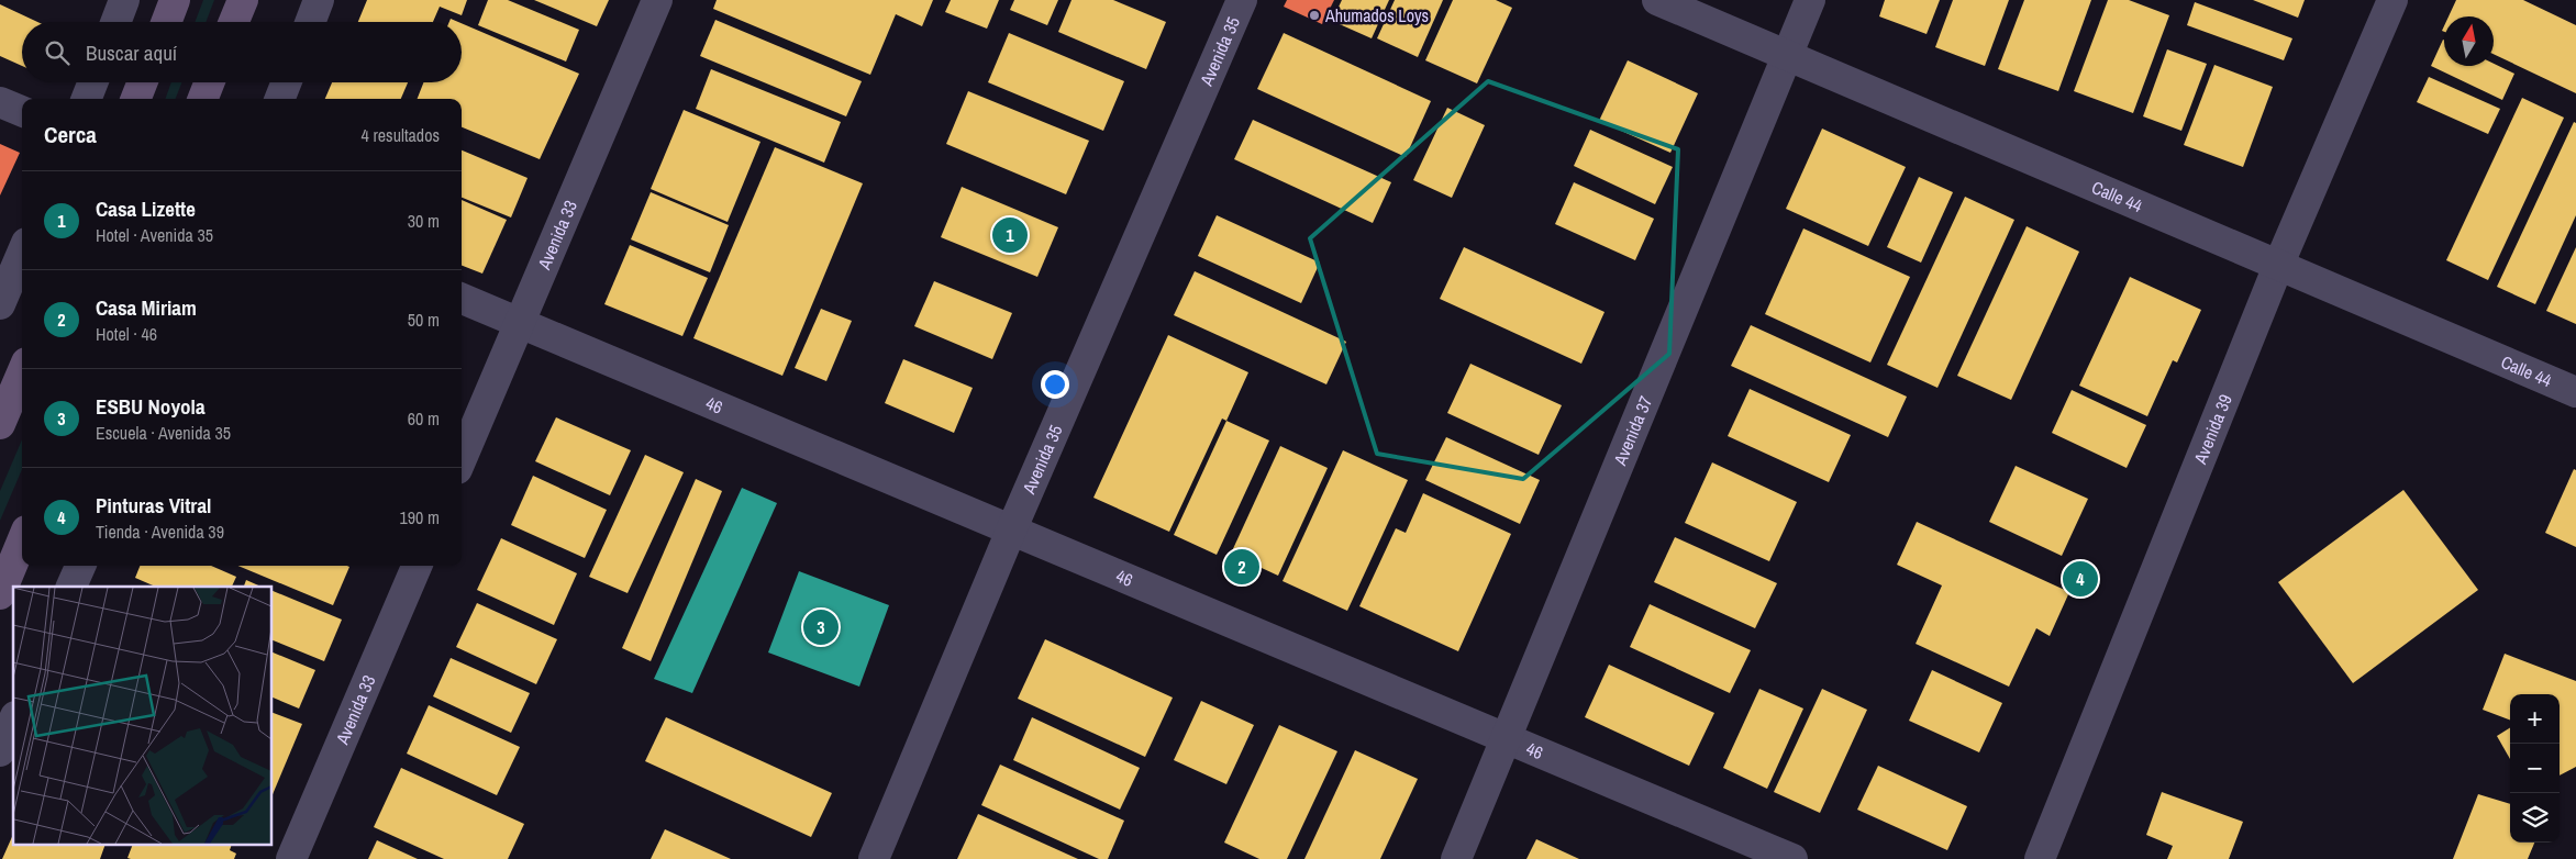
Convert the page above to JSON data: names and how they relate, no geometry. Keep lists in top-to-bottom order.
{
  "streets": {
    "street": [
      "Avenida 35",
      "Calle 44",
      "Avenida 33",
      "46",
      "Avenida 39",
      "Avenida 37"
    ]
  },
  "crossings": [
    ["Avenida 35", "46"],
    ["Calle 44", "Avenida 39"],
    ["Calle 44", "Avenida 37"],
    ["Avenida 33", "46"],
    ["46", "Avenida 37"]
  ],
  "places": ["Ahumados Loys"],
  "north": "top",
  "page": {
    "search": "Buscar aquí",
    "heading": ["Cerca", "4 resultados"],
    "list": [
      {
        "mark": "1",
        "name": "Casa Lizette",
        "note": "Hotel · Avenida 35",
        "value": "30 m"
      },
      {
        "mark": "2",
        "name": "Casa Miriam",
        "note": "Hotel · 46",
        "value": "50 m"
      },
      {
        "mark": "3",
        "name": "ESBU Noyola",
        "note": "Escuela · Avenida 35",
        "value": "60 m"
      },
      {
        "mark": "4",
        "name": "Pinturas Vitral",
        "note": "Tienda · Avenida 39",
        "value": "190 m"
      }
    ],
    "pins": [
      "1",
      "2",
      "4",
      "3"
    ],
    "map_buttons": ["+", "−"]
  }
}
